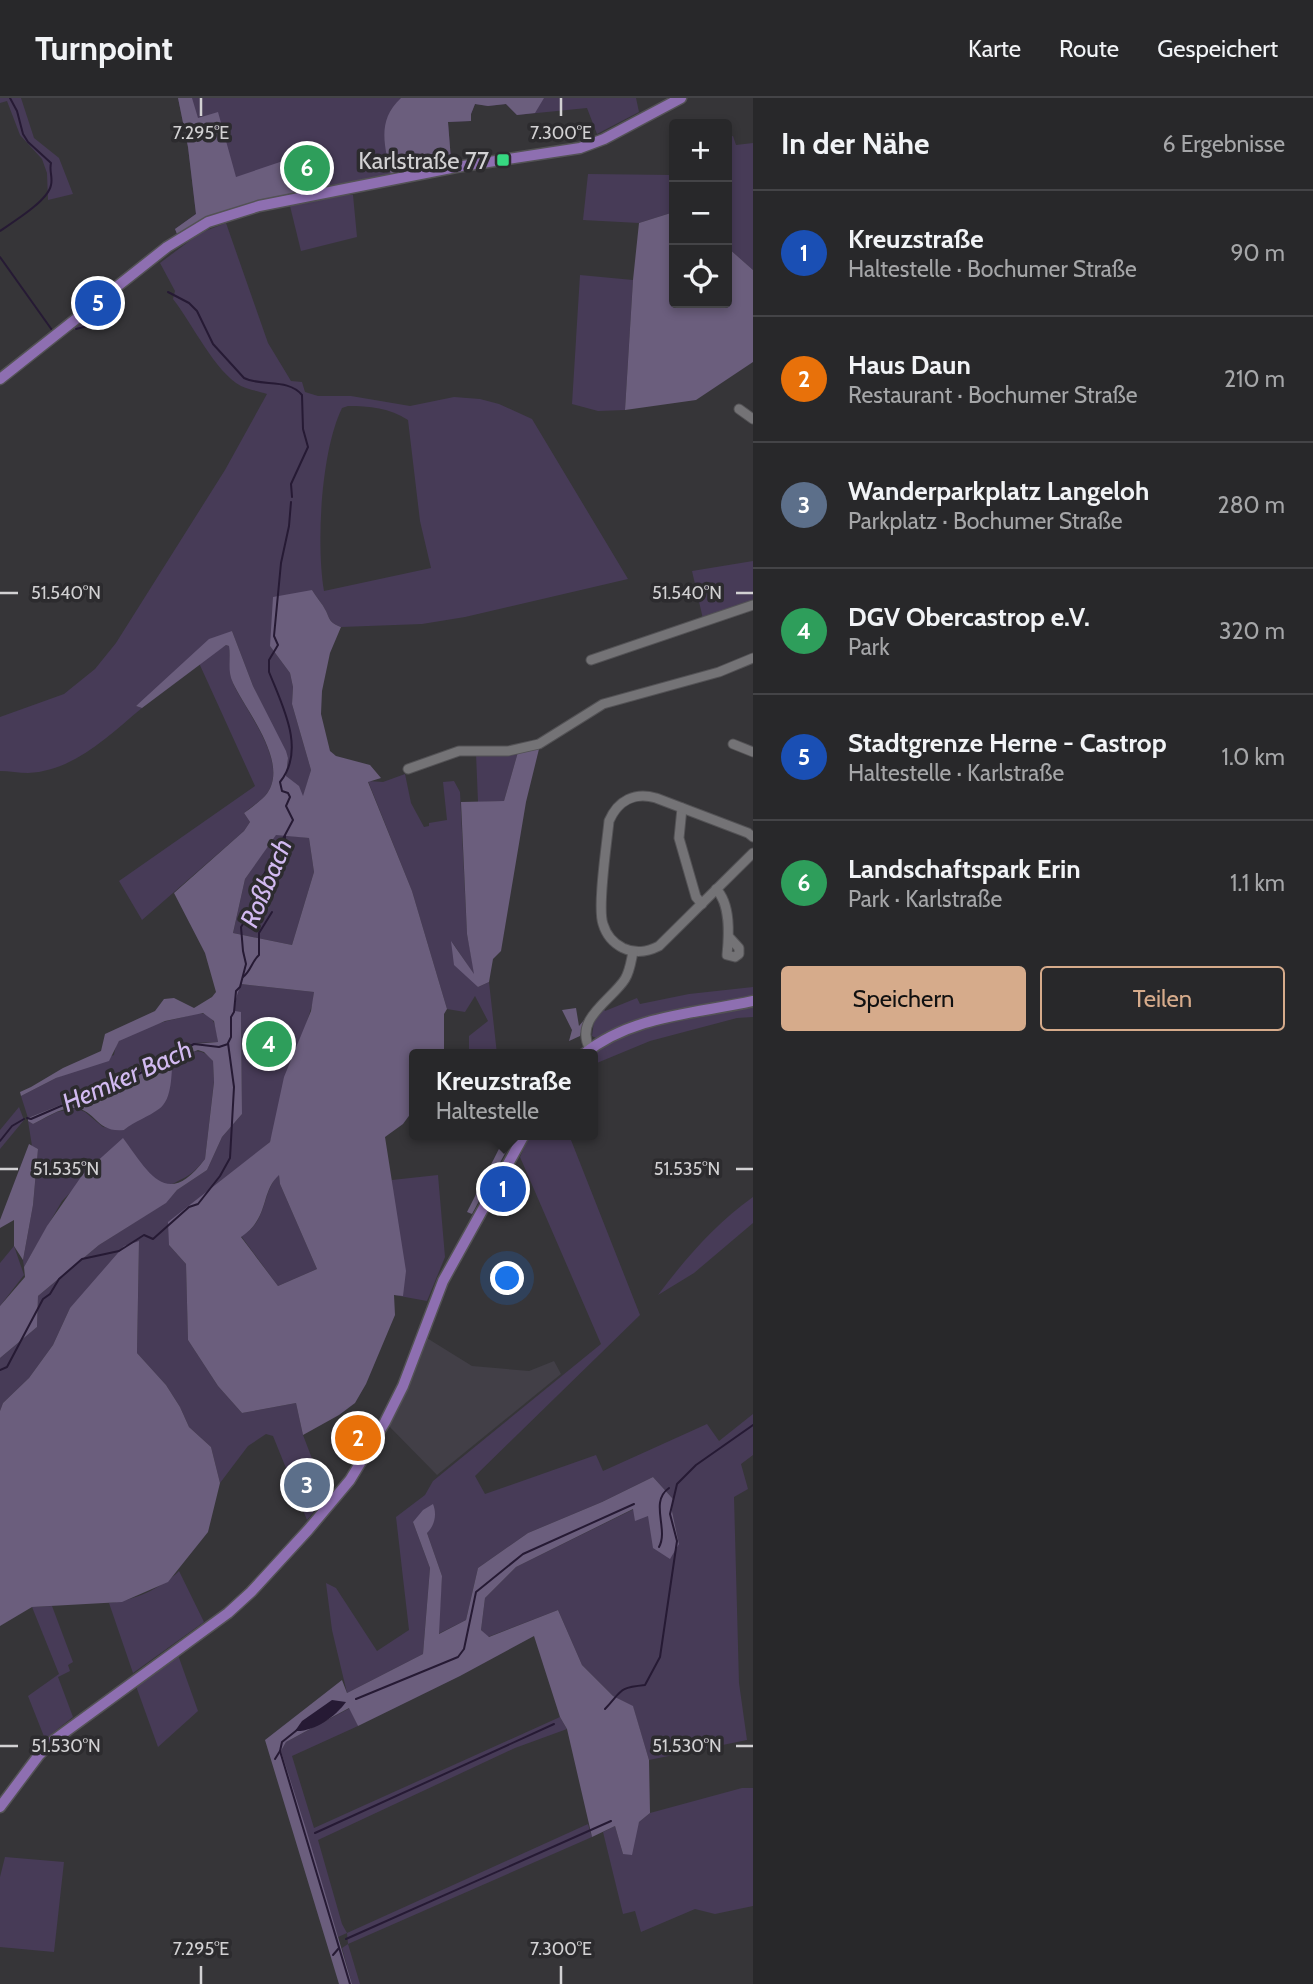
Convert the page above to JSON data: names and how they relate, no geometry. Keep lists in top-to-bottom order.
{
  "water": ["Roßbach", "Hemker Bach"],
  "places": {
    "transit": ["Karlstraße 77"]
  },
  "page": {
    "header": "Turnpoint",
    "nav": ["Karte", "Route", "Gespeichert"],
    "heading": ["In der Nähe", "6 Ergebnisse"],
    "map_buttons": ["+", "−"],
    "pins": [
      "6",
      "5",
      "4",
      "1",
      "2",
      "3"
    ],
    "list": [
      {
        "mark": "1",
        "name": "Kreuzstraße",
        "note": "Haltestelle · Bochumer Straße",
        "value": "90 m"
      },
      {
        "mark": "2",
        "name": "Haus Daun",
        "note": "Restaurant · Bochumer Straße",
        "value": "210 m"
      },
      {
        "mark": "3",
        "name": "Wanderparkplatz Langeloh",
        "note": "Parkplatz · Bochumer Straße",
        "value": "280 m"
      },
      {
        "mark": "4",
        "name": "DGV Obercastrop e.V.",
        "note": "Park",
        "value": "320 m"
      },
      {
        "mark": "5",
        "name": "Stadtgrenze Herne - Castrop",
        "note": "Haltestelle · Karlstraße",
        "value": "1.0 km"
      },
      {
        "mark": "6",
        "name": "Landschaftspark Erin",
        "note": "Park · Karlstraße",
        "value": "1.1 km"
      }
    ],
    "buttons": ["Speichern", "Teilen"],
    "popup": ["Kreuzstraße", "Haltestelle"]
  },
  "coordinates": [
    "7.295°E",
    "7.300°E",
    "51.540°N",
    "51.535°N",
    "51.530°N"
  ]
}
